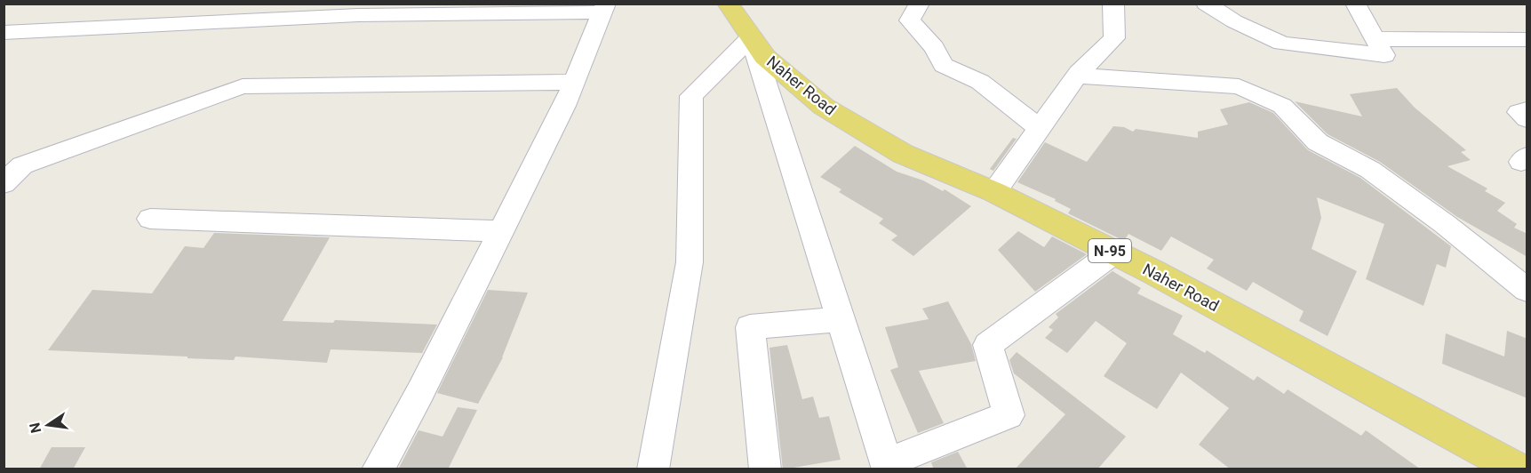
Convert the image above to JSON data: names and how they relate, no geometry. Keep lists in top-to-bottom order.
{
  "streets": {
    "main road": ["Naher Road", "N-95"]
  },
  "north": "left"
}
